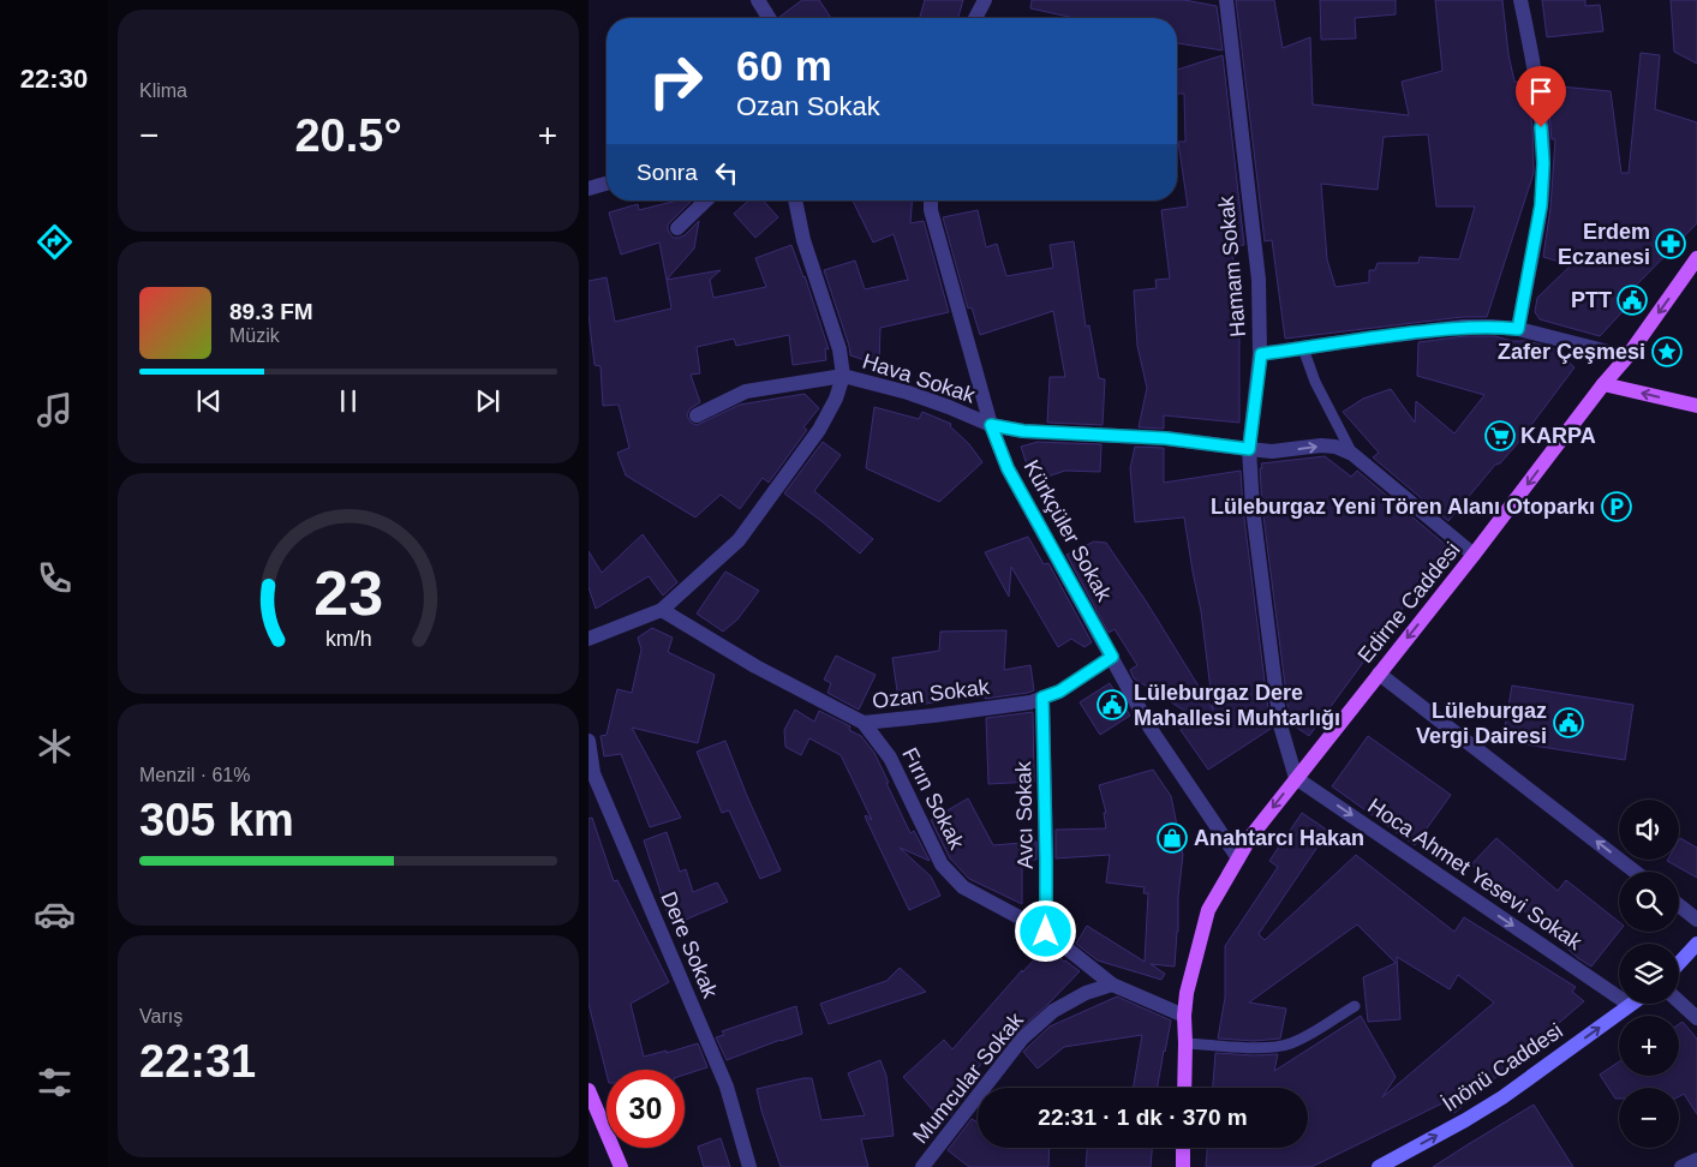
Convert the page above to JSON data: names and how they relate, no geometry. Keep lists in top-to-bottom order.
{
  "streets": {
    "main road": ["Edirne Caddesi", "İnönü Caddesi"],
    "street": [
      "Hamam Sokak",
      "Hava Sokak",
      "Kürkçüler Sokak",
      "Ozan Sokak",
      "Fırın Sokak",
      "Avcı Sokak",
      "Hoca Ahmet Yesevi Sokak",
      "Dere Sokak",
      "Mumcular Sokak"
    ]
  },
  "crossings": [
    ["Hamam Sokak", "Hava Sokak"],
    ["Hamam Sokak", "Edirne Caddesi"],
    ["Hamam Sokak", "Hoca Ahmet Yesevi Sokak"],
    ["Hava Sokak", "Kürkçüler Sokak"],
    ["Hava Sokak", "Ozan Sokak"],
    ["Kürkçüler Sokak", "Edirne Caddesi"],
    ["Kürkçüler Sokak", "Ozan Sokak"],
    ["Edirne Caddesi", "Fırın Sokak"],
    ["Edirne Caddesi", "Hoca Ahmet Yesevi Sokak"],
    ["Ozan Sokak", "Fırın Sokak"],
    ["Ozan Sokak", "Avcı Sokak"],
    ["Fırın Sokak", "Avcı Sokak"],
    ["Fırın Sokak", "Mumcular Sokak"],
    ["Hoca Ahmet Yesevi Sokak", "İnönü Caddesi"]
  ],
  "one_way": ["Edirne Caddesi", "İnönü Caddesi"],
  "places": {
    "pharmacy": ["Erdem Eczanesi"],
    "public building": ["PTT", "Lüleburgaz Dere Mahallesi Muhtarlığı", "Lüleburgaz Vergi Dairesi"],
    "place": ["Zafer Çeşmesi"],
    "supermarket": ["KARPA"],
    "parking": ["Lüleburgaz Yeni Tören Alanı Otoparkı"],
    "shop": ["Anahtarcı Hakan"]
  },
  "page": {
    "tabs": "22:30",
    "tile": [
      "Klima",
      ["Menzil · 61%", "305 km"],
      ["Varış", "22:31"]
    ],
    "turn": ["60 m", "Ozan Sokak"],
    "heat": ["−", "20.5°", "+"],
    "then": "Sonra",
    "song": ["89.3 FM", "Müzik"],
    "map_buttons": ["+", "−"],
    "limit": "30",
    "trip": "22:31 · 1 dk · 370 m",
    "gauge": ["23", "km/h"]
  }
}
